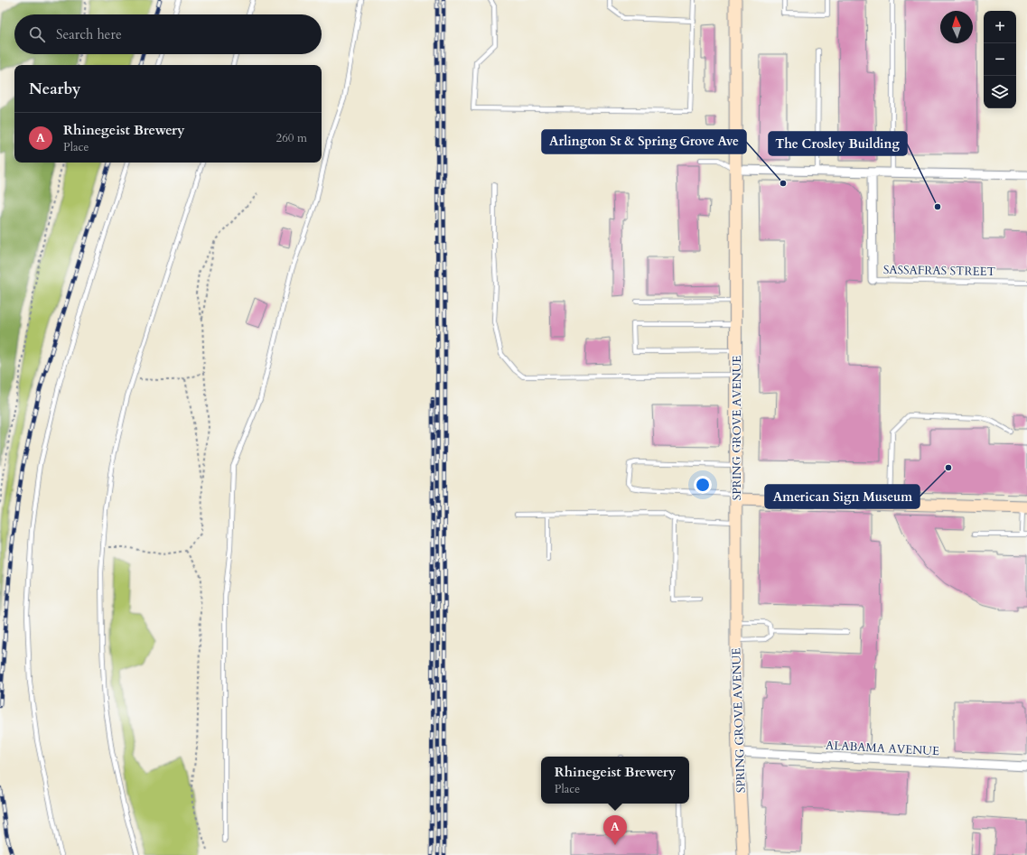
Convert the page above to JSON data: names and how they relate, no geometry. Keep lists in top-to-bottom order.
{
  "streets": {
    "main road": ["SPRING GROVE AVENUE"],
    "street": ["SASSAFRAS STREET", "ALABAMA AVENUE"]
  },
  "crossings": [
    ["SPRING GROVE AVENUE", "ALABAMA AVENUE"]
  ],
  "places": ["Arlington St & Spring Grove Ave", "The Crosley Building", "American Sign Museum"],
  "north": "top",
  "page": {
    "map_buttons": ["+", "−"],
    "search": "Search here",
    "heading": "Nearby",
    "list": [
      {
        "mark": "A",
        "name": "Rhinegeist Brewery",
        "note": "Place",
        "value": "260 m"
      }
    ],
    "popup": ["Rhinegeist Brewery", "Place"],
    "pins": "A"
  }
}
